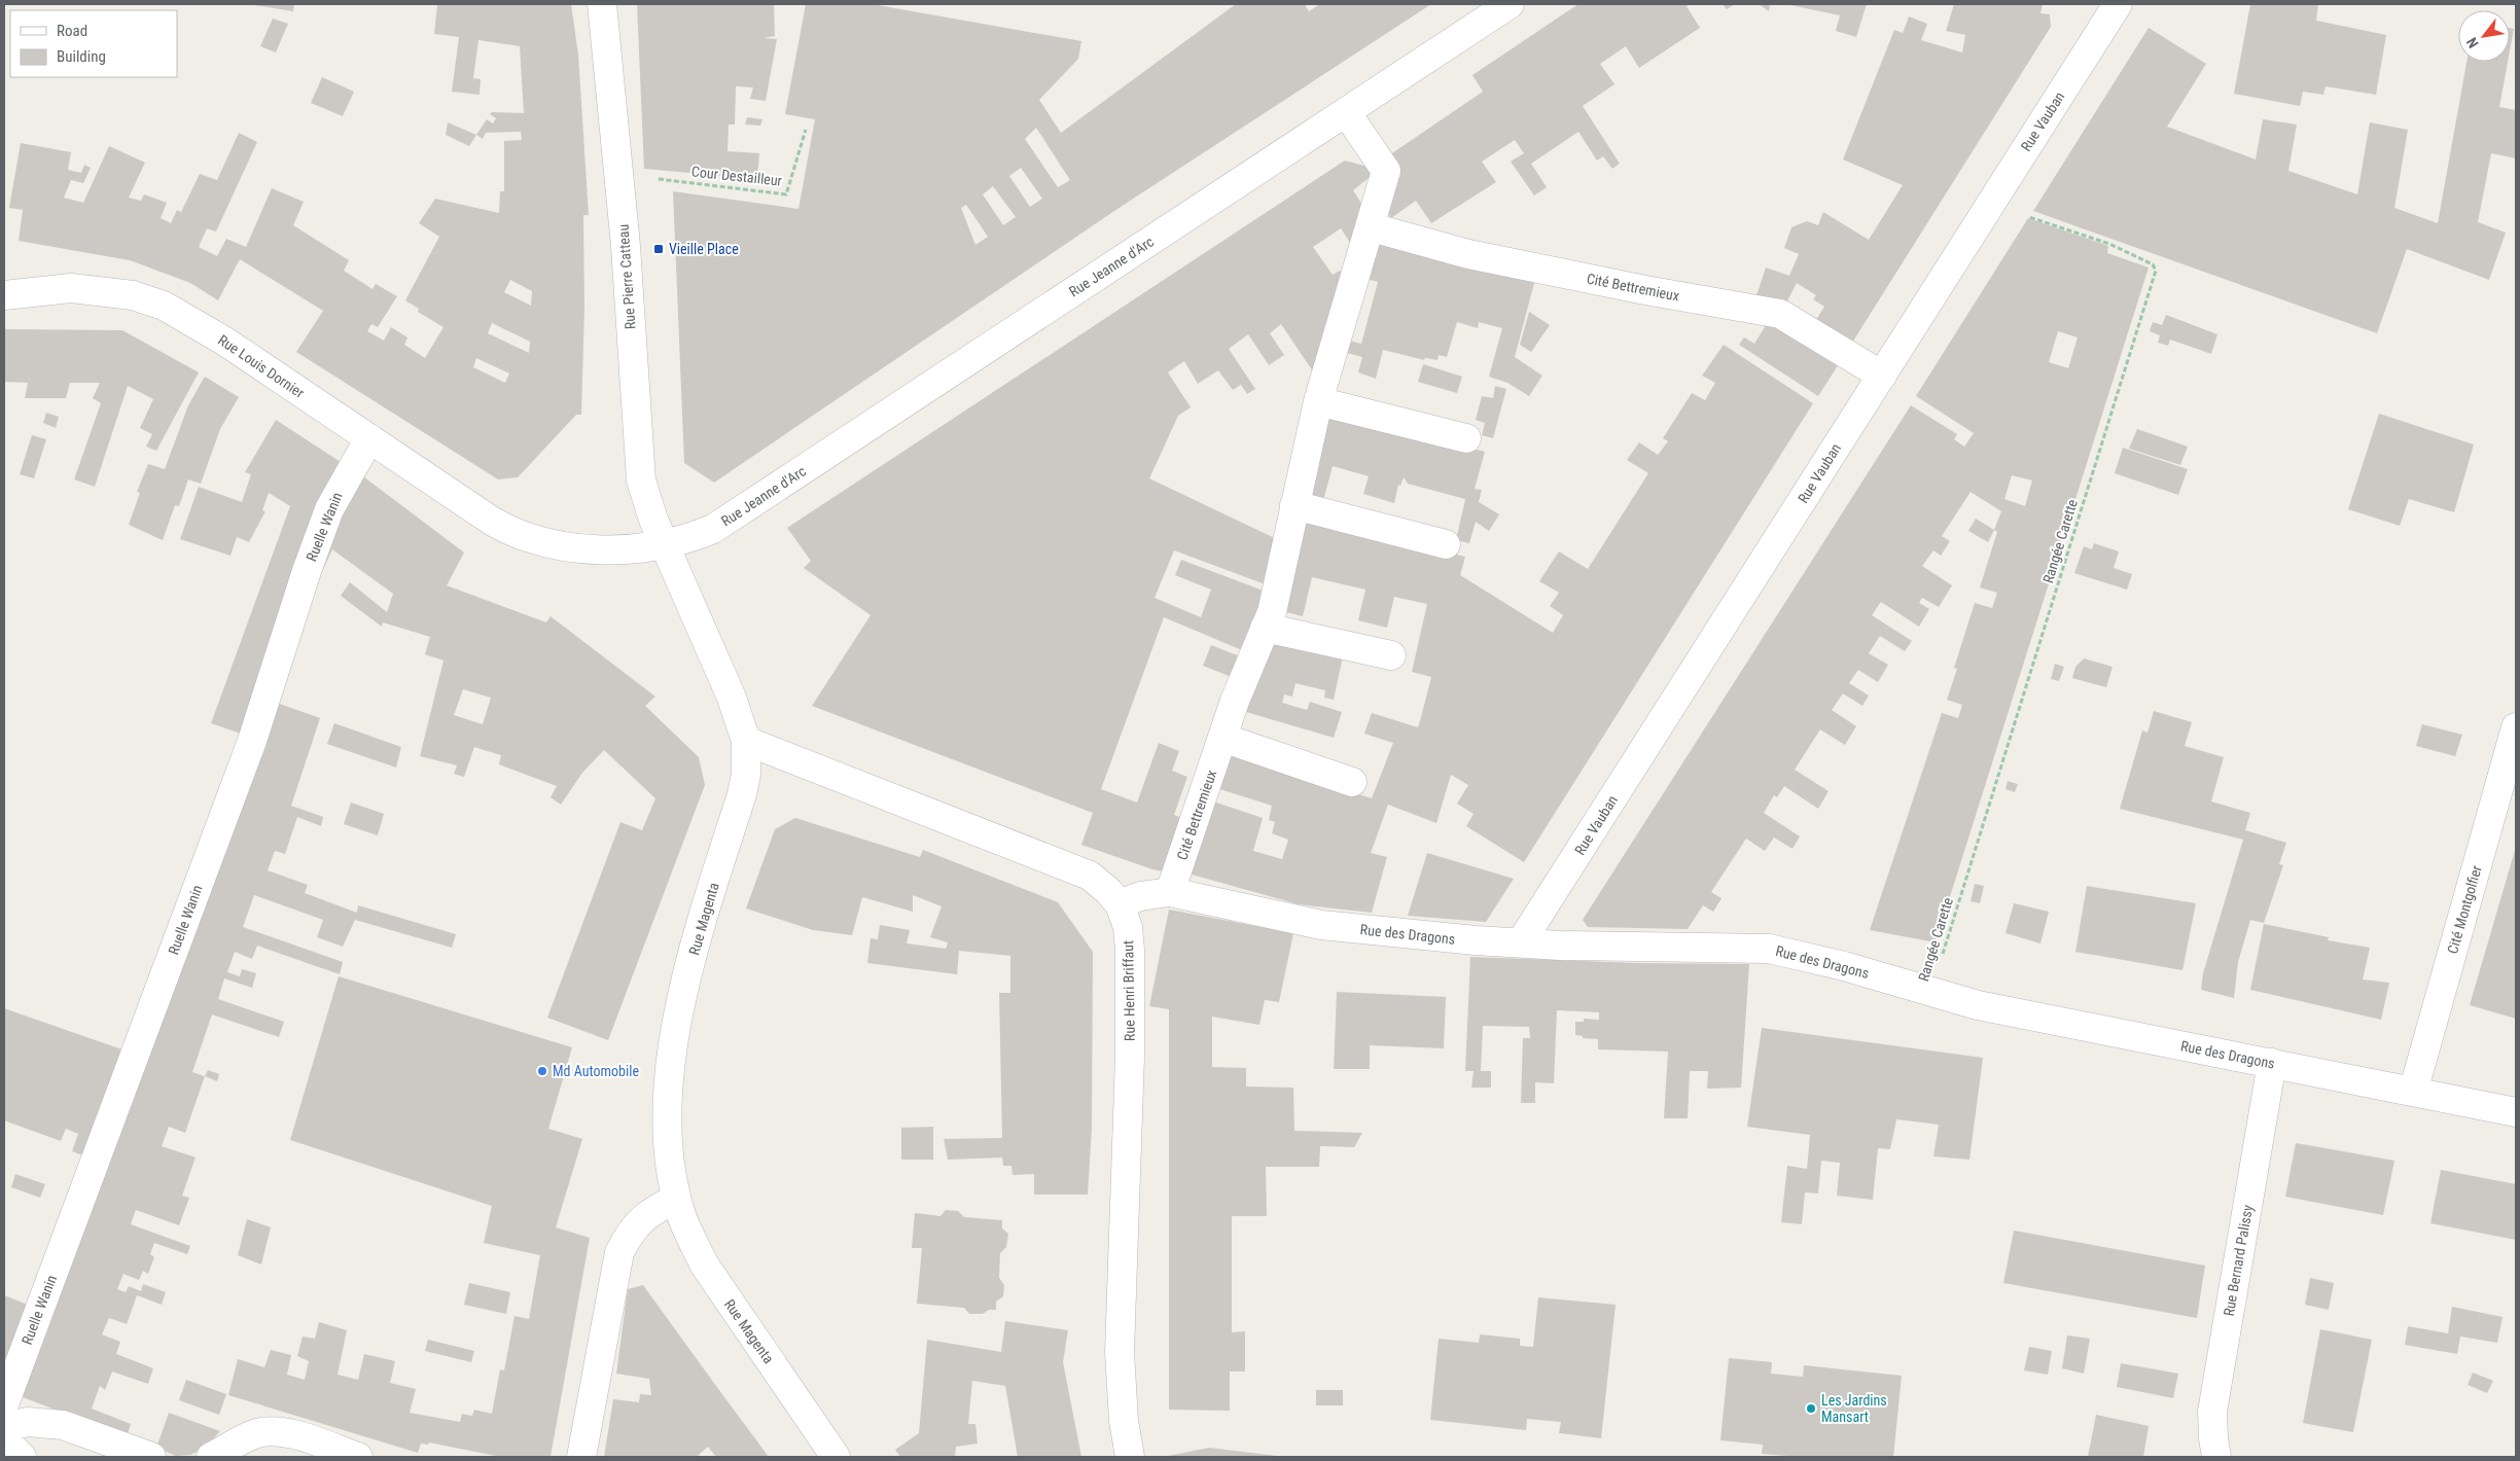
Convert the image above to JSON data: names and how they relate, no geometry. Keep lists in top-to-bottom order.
{
  "streets": {
    "street": [
      "Rue Vauban",
      "Rue Jeanne d'Arc",
      "Rue Pierre Catteau",
      "Cité Bettremieux",
      "Rue Louis Dornier",
      "Ruelle Wanin",
      "Cité Montgolfier",
      "Rue Magenta",
      "Rue des Dragons",
      "Rue Henri Briffaut",
      "Rue Bernard Palissy"
    ],
    "path": ["Cour Destailleur", "Rangée Carette"]
  },
  "crossings": [
    ["Rue Vauban", "Cité Bettremieux"],
    ["Rue Vauban", "Rangée Carette"],
    ["Rue Vauban", "Rue des Dragons"],
    ["Cour Destailleur", "Rue Pierre Catteau"],
    ["Rue Jeanne d'Arc", "Rue Pierre Catteau"],
    ["Rue Jeanne d'Arc", "Cité Bettremieux"],
    ["Rue Jeanne d'Arc", "Rue Louis Dornier"],
    ["Rue Jeanne d'Arc", "Rue Magenta"],
    ["Rue Pierre Catteau", "Rue Louis Dornier"],
    ["Rue Pierre Catteau", "Rue Magenta"],
    ["Cité Bettremieux", "Rue des Dragons"],
    ["Rue Louis Dornier", "Ruelle Wanin"],
    ["Rue Louis Dornier", "Rue Magenta"],
    ["Rangée Carette", "Rue des Dragons"],
    ["Cité Montgolfier", "Rue des Dragons"],
    ["Rue Magenta", "Rue Henri Briffaut"],
    ["Rue des Dragons", "Rue Henri Briffaut"],
    ["Rue des Dragons", "Rue Bernard Palissy"]
  ],
  "places": {
    "transit": ["Vieille Place"],
    "other": ["Md Automobile", "Les Jardins Mansart"]
  },
  "legend": ["Road", "Building"],
  "north": "bottom left"
}
